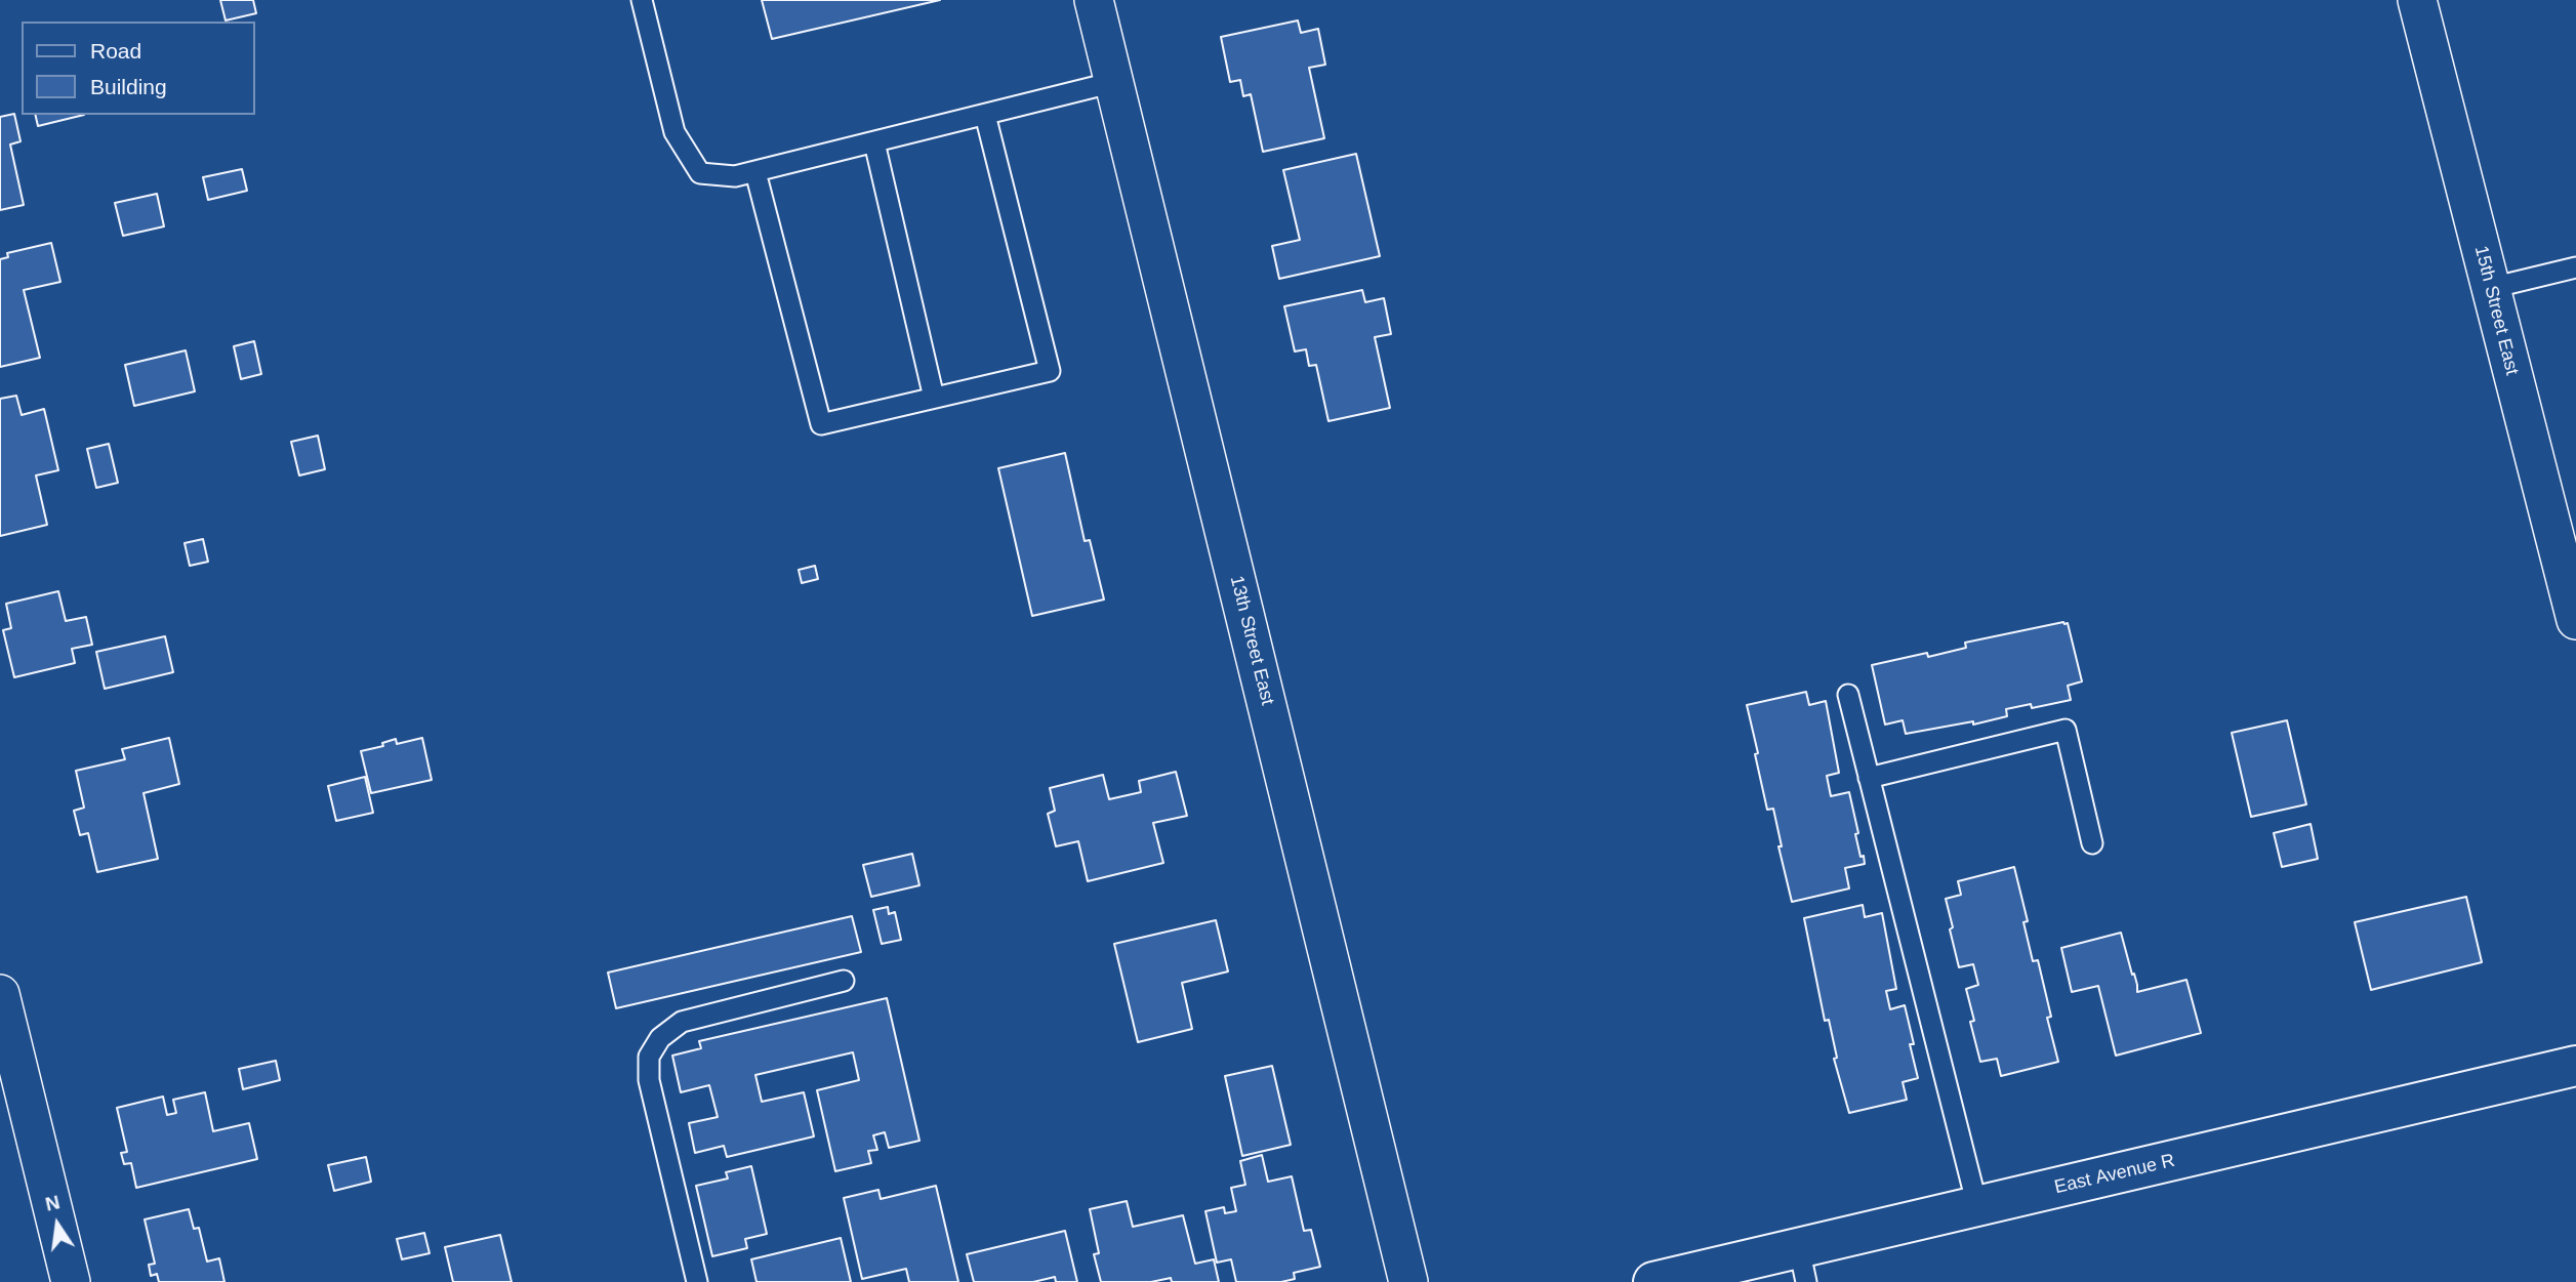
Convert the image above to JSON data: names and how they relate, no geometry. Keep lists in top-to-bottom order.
{
  "streets": {
    "main road": ["East Avenue R"],
    "street": ["15th Street East", "13th Street East"]
  },
  "legend": ["Road", "Building"],
  "north": "top"
}
